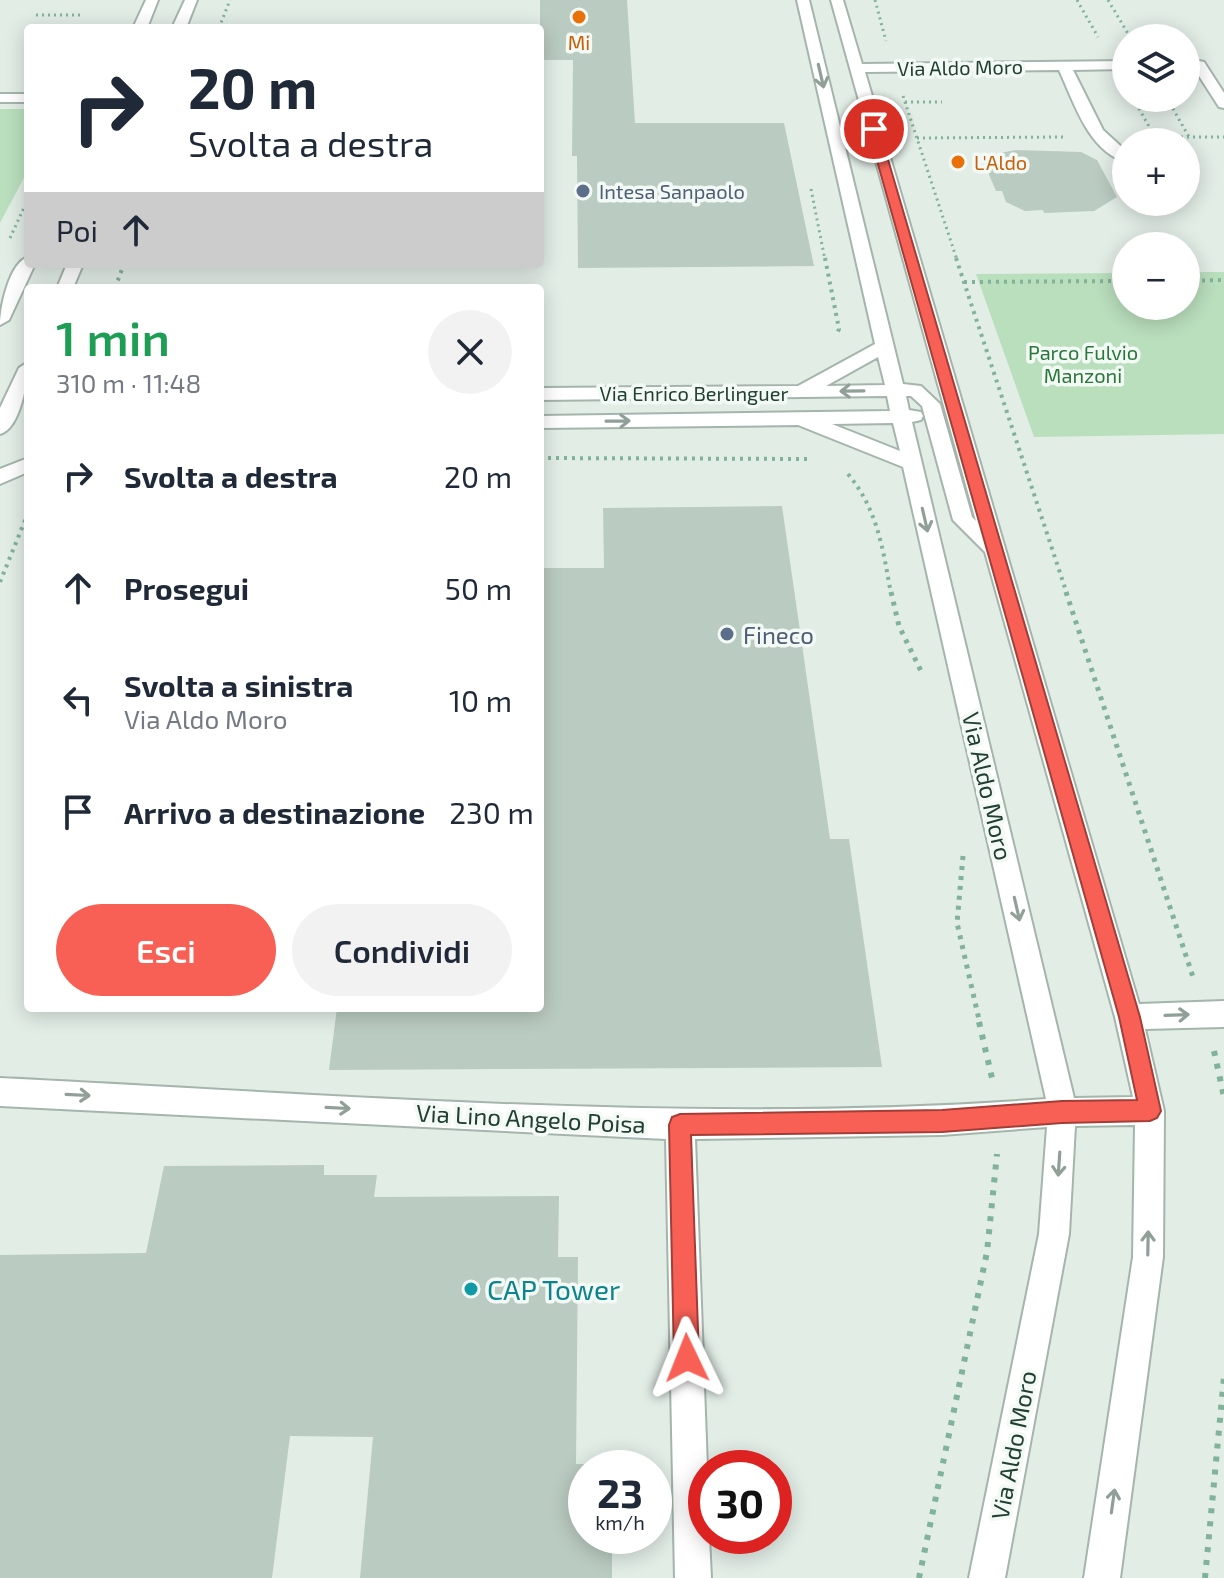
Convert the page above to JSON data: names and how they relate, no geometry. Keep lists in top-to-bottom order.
{
  "streets": {
    "street": ["Via Aldo Moro", "Via Enrico Berlinguer", "Via Lino Angelo Poisa"]
  },
  "crossings": [
    ["Via Aldo Moro", "Via Enrico Berlinguer"],
    ["Via Aldo Moro", "Via Lino Angelo Poisa"]
  ],
  "one_way": ["Via Lino Angelo Poisa"],
  "parks": ["Parco Fulvio Manzoni"],
  "places": [
    "Mi",
    "L'Aldo",
    "Intesa Sanpaolo",
    "Fineco",
    "CAP Tower"
  ],
  "page": {
    "map_buttons": ["+", "−"],
    "turn": ["20 m", "Svolta a destra"],
    "then": "Poi",
    "heading": ["1 min", "310 m · 11:48"],
    "list": [
      {
        "name": "Svolta a destra",
        "value": "20 m"
      },
      {
        "name": "Prosegui",
        "value": "50 m"
      },
      {
        "name": "Svolta a sinistra",
        "note": "Via Aldo Moro",
        "value": "10 m"
      },
      {
        "name": "Arrivo a destinazione",
        "value": "230 m"
      }
    ],
    "buttons": ["Esci", "Condividi"],
    "speed": "23 km/h",
    "limit": "30"
  }
}
